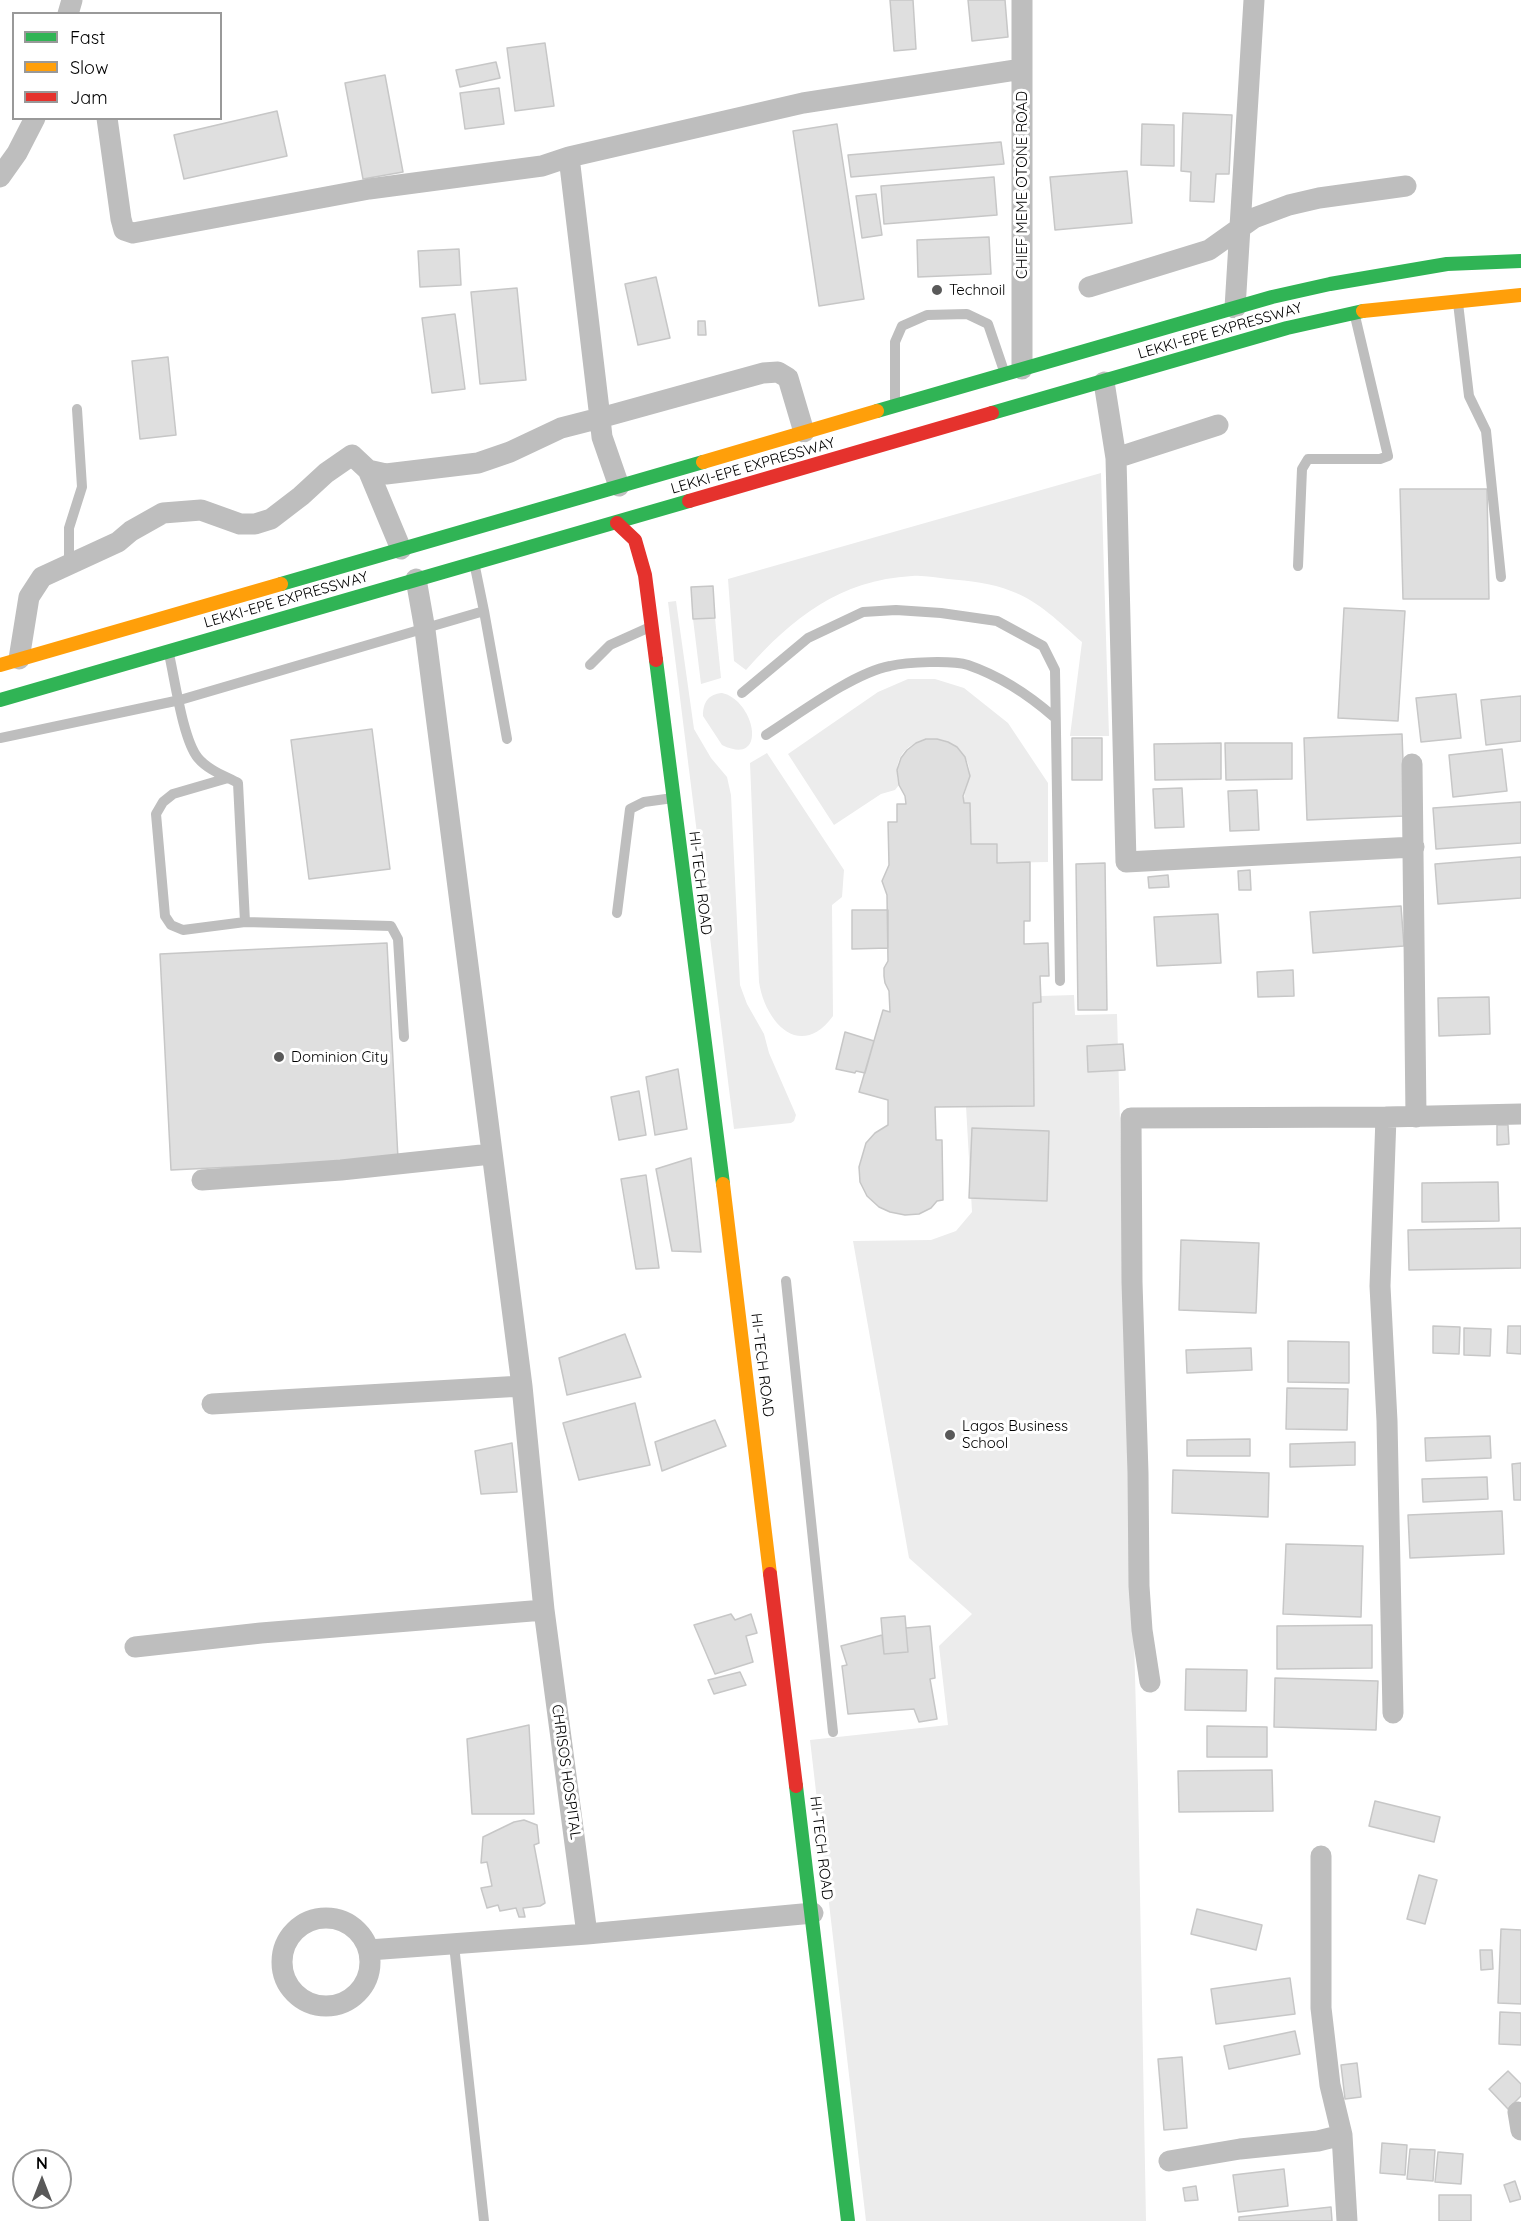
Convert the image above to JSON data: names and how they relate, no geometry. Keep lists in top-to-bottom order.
{
  "streets": {
    "main road": ["LEKKI-EPE EXPRESSWAY", "HI-TECH ROAD"],
    "street": ["CHIEF MEME OTONE ROAD", "CHRISOS HOSPITAL"]
  },
  "crossings": [
    ["CHIEF MEME OTONE ROAD", "LEKKI-EPE EXPRESSWAY"],
    ["LEKKI-EPE EXPRESSWAY", "HI-TECH ROAD"],
    ["LEKKI-EPE EXPRESSWAY", "CHRISOS HOSPITAL"]
  ],
  "places": ["Technoil", "Dominion City", "Lagos Business School"],
  "legend": ["Fast", "Slow", "Jam"],
  "north": "top"
}
